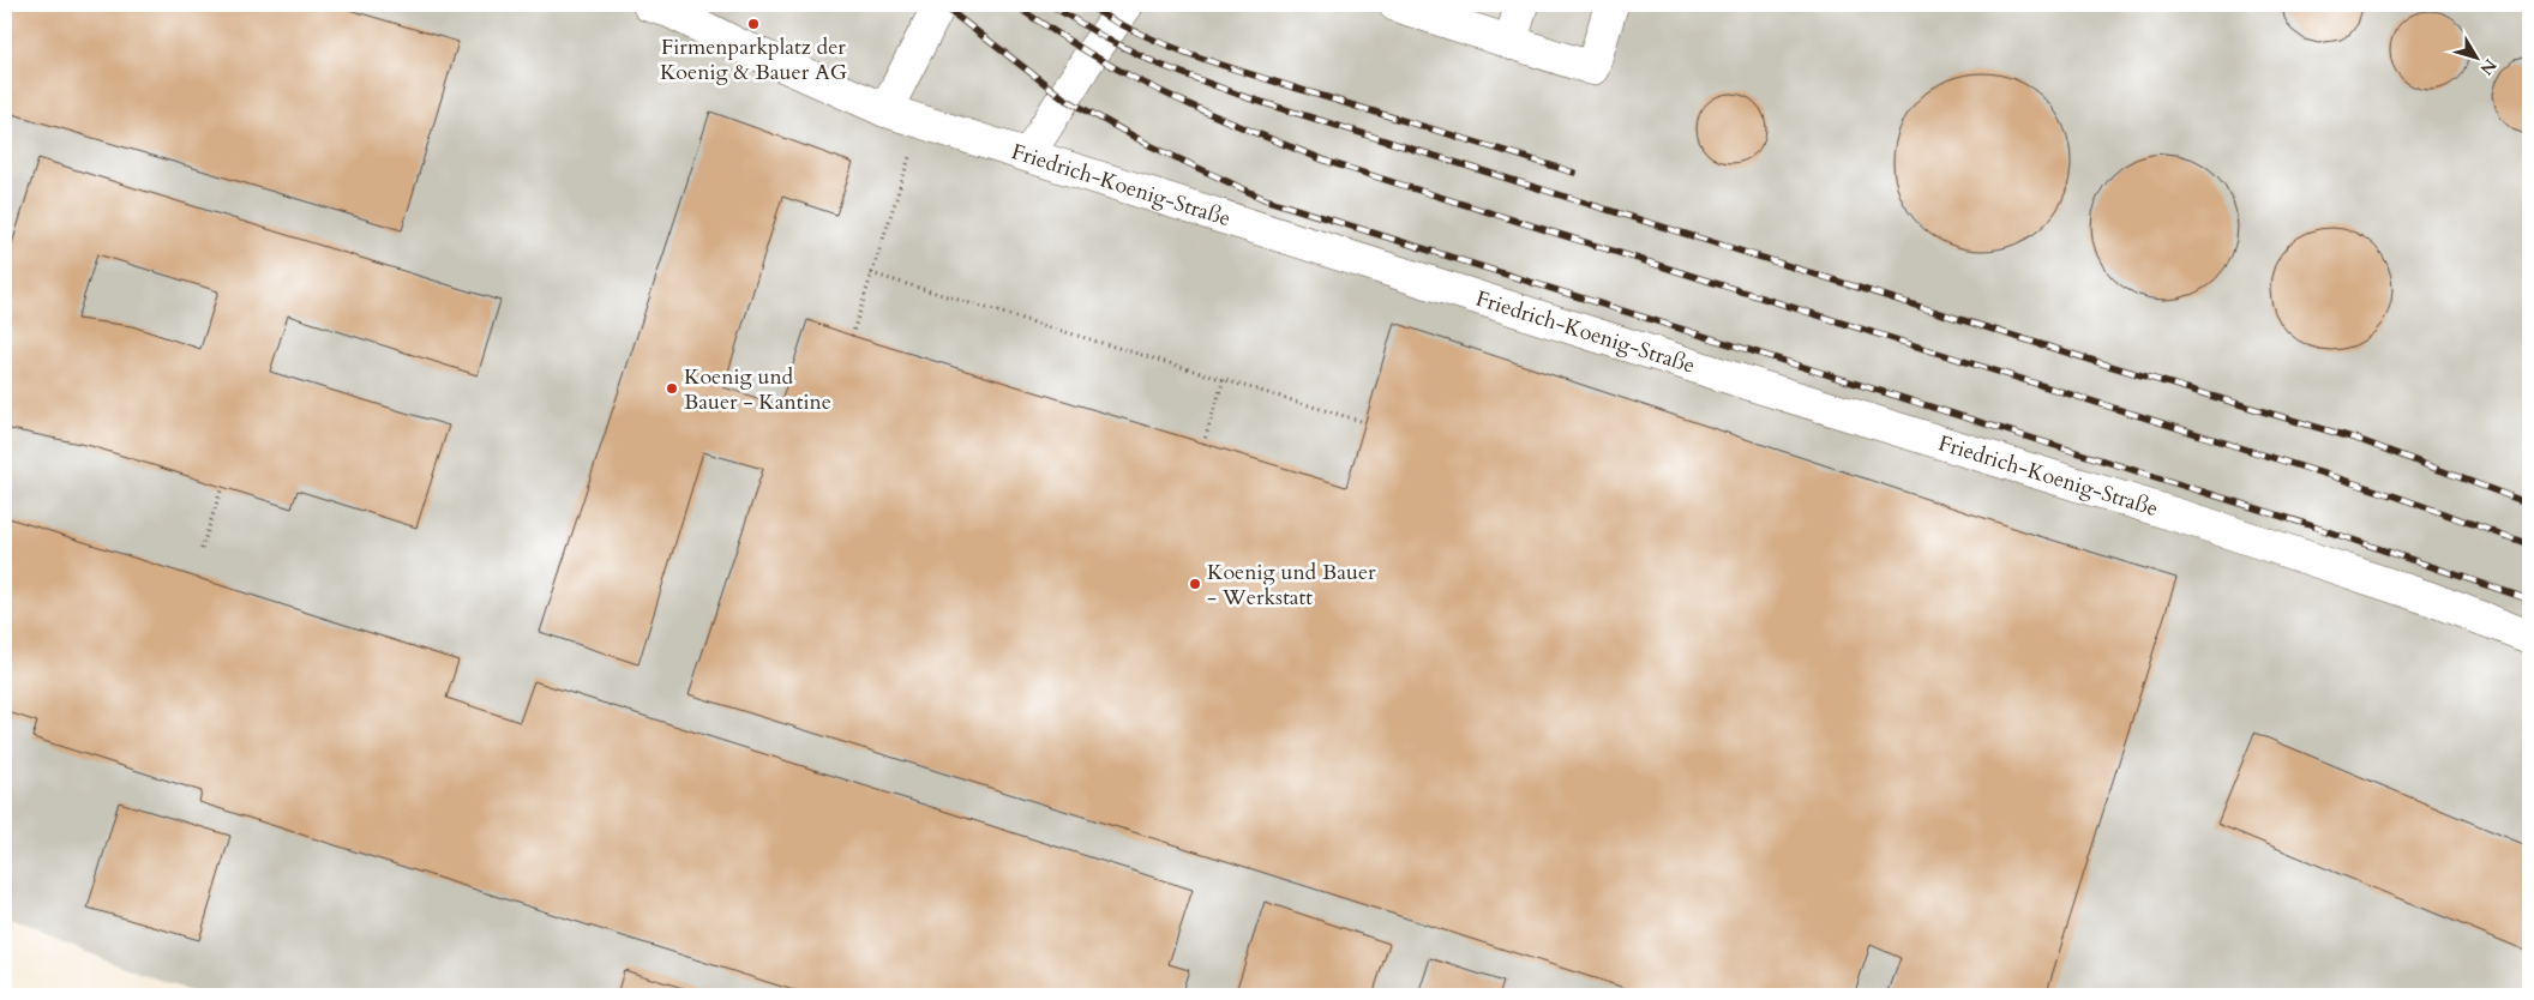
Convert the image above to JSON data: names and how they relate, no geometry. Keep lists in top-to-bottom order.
{
  "streets": {
    "street": ["Friedrich-Koenig-Straße"]
  },
  "places": ["Firmenparkplatz der Koenig & Bauer AG", "Koenig und Bauer - Kantine", "Koenig und Bauer - Werkstatt"],
  "north": "bottom right"
}
